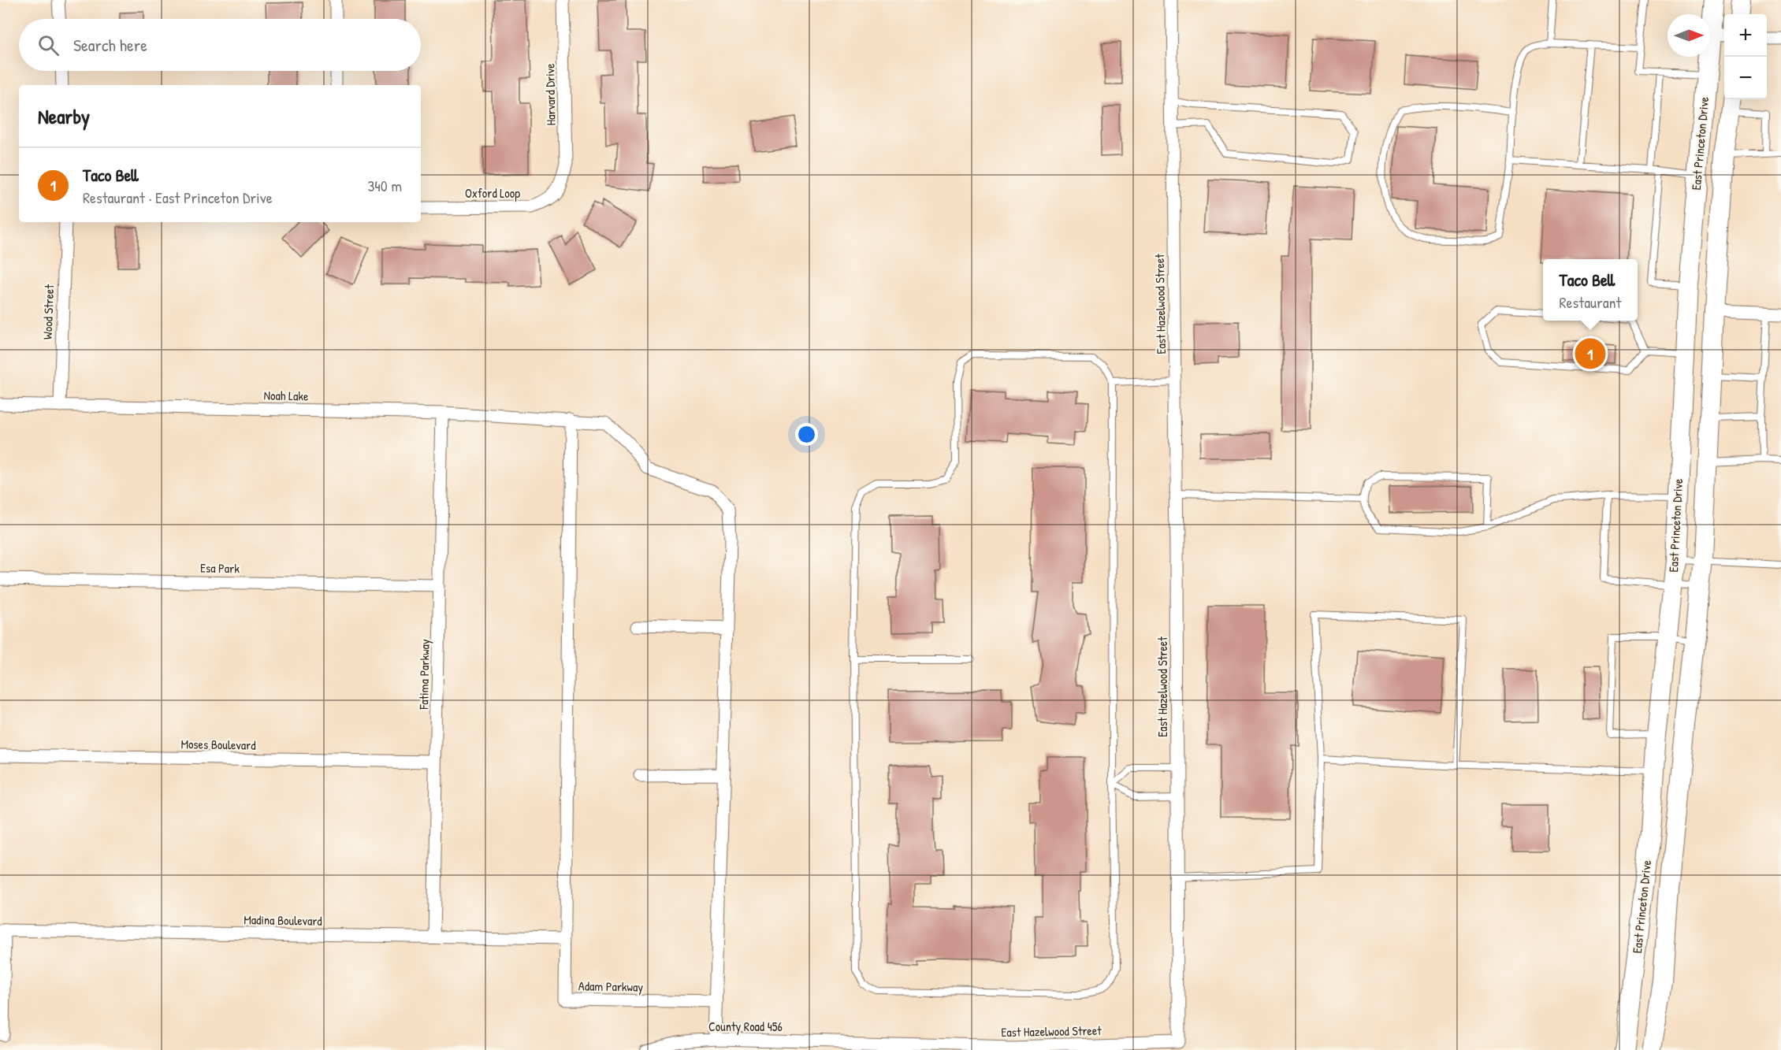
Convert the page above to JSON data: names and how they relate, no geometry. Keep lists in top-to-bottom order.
{
  "streets": {
    "highway": ["East Princeton Drive"],
    "street": [
      "Harvard Drive",
      "Oxford Loop",
      "East Hazelwood Street",
      "Wood Street",
      "Noah Lake",
      "Esa Park",
      "Fatima Parkway",
      "Moses Boulevard",
      "Madina Boulevard",
      "Adam Parkway",
      "County Road 456"
    ]
  },
  "crossings": [
    ["Harvard Drive", "Oxford Loop"],
    ["East Hazelwood Street", "County Road 456"],
    ["Wood Street", "Noah Lake"],
    ["Noah Lake", "Fatima Parkway"],
    ["Noah Lake", "Adam Parkway"],
    ["Noah Lake", "County Road 456"],
    ["Esa Park", "Fatima Parkway"],
    ["Fatima Parkway", "Moses Boulevard"],
    ["Fatima Parkway", "Madina Boulevard"],
    ["Madina Boulevard", "Adam Parkway"]
  ],
  "north": "right",
  "page": {
    "map_buttons": ["+", "−"],
    "search": "Search here",
    "heading": "Nearby",
    "list": [
      {
        "mark": "1",
        "name": "Taco Bell",
        "note": "Restaurant · East Princeton Drive",
        "value": "340 m"
      }
    ],
    "popup": ["Taco Bell", "Restaurant"],
    "pins": "1"
  }
}
